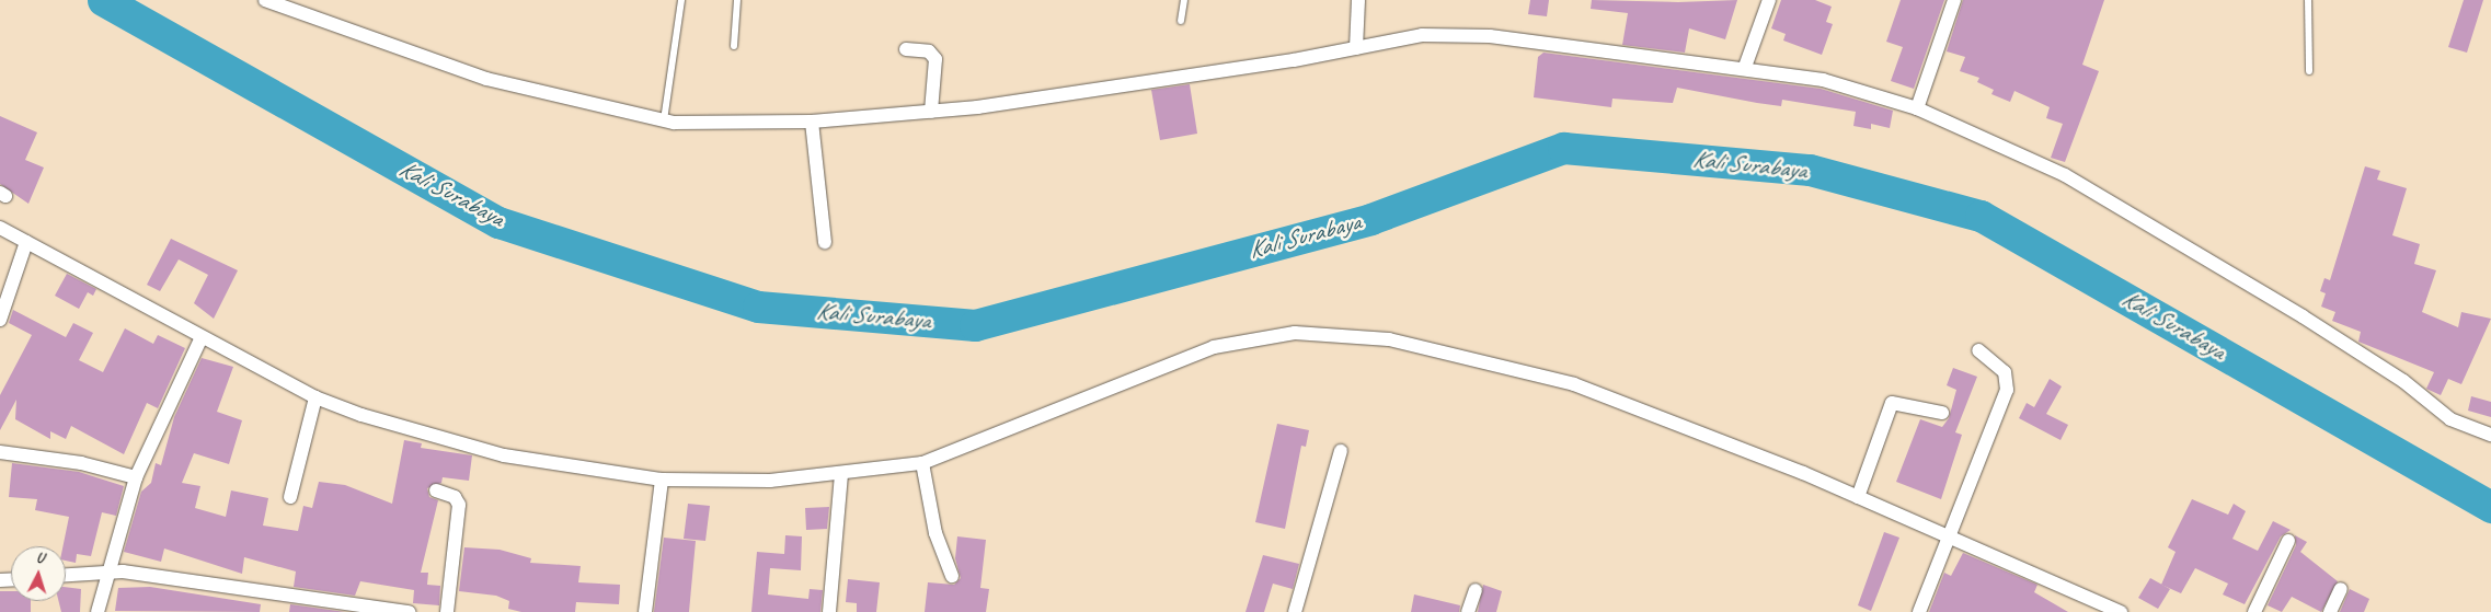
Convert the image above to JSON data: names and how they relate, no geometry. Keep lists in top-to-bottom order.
{
  "water": ["Kali Surabaya"],
  "north": "top"
}
